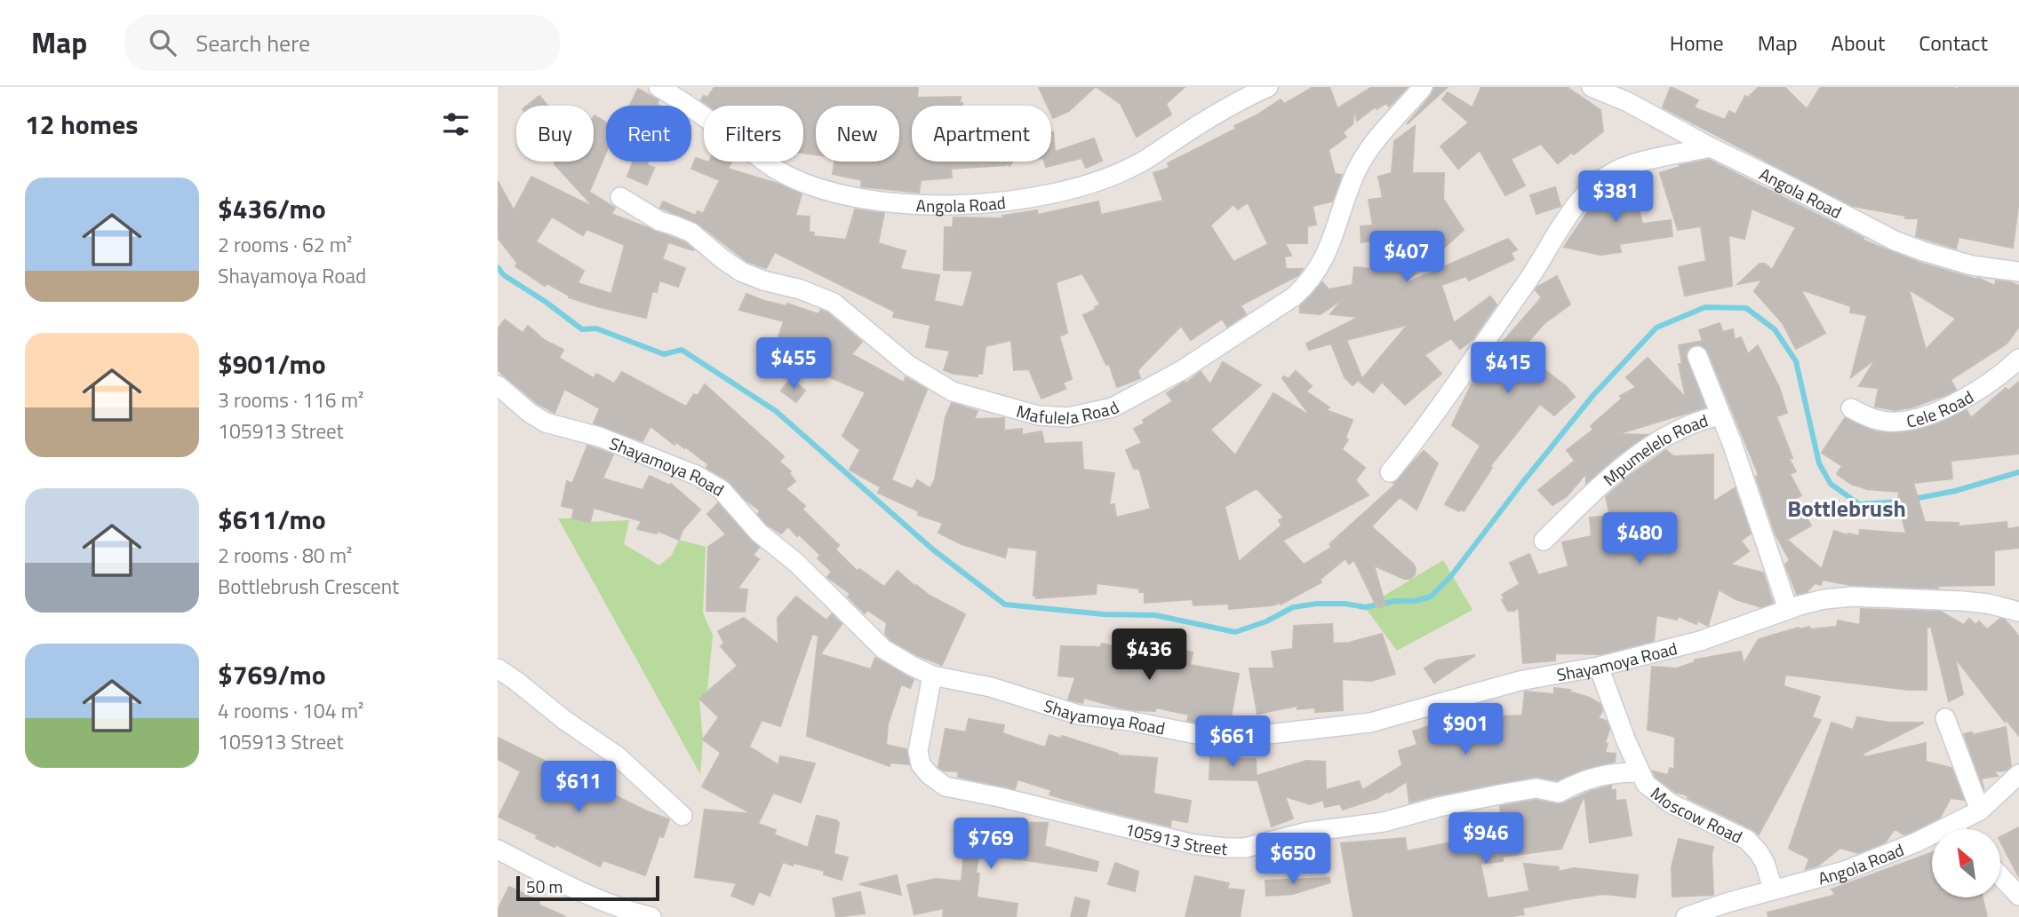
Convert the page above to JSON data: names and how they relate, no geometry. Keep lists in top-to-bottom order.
{
  "streets": {
    "street": [
      "Angola Road",
      "Mafulela Road",
      "Cele Road",
      "Mpumelelo Road",
      "Shayamoya Road",
      "Moscow Road",
      "105913 Street"
    ]
  },
  "crossings": [
    ["Angola Road", "Moscow Road"],
    ["Mpumelelo Road", "Shayamoya Road"],
    ["Shayamoya Road", "Moscow Road"],
    ["Shayamoya Road", "105913 Street"],
    ["Moscow Road", "105913 Street"]
  ],
  "districts": ["Bottlebrush"],
  "scale_bar": "50 m",
  "north": "top left",
  "page": {
    "header": "Map",
    "search": "Search here",
    "nav": [
      "Home",
      "Map",
      "About",
      "Contact"
    ],
    "heading": "12 homes",
    "chip": [
      "Buy",
      "Rent",
      "Filters",
      "New",
      "Apartment"
    ],
    "list": [
      {
        "name": "$436/mo",
        "note": "2 rooms · 62 m² · Shayamoya Road"
      },
      {
        "name": "$901/mo",
        "note": "3 rooms · 116 m² · 105913 Street"
      },
      {
        "name": "$611/mo",
        "note": "2 rooms · 80 m² · Bottlebrush Crescent"
      },
      {
        "name": "$769/mo",
        "note": "4 rooms · 104 m² · 105913 Street"
      }
    ],
    "price": [
      "$381",
      "$407",
      "$455",
      "$415",
      "$480",
      "$436",
      "$901",
      "$661",
      "$611",
      "$946",
      "$769",
      "$650"
    ],
    "scale": "50 m"
  }
}
